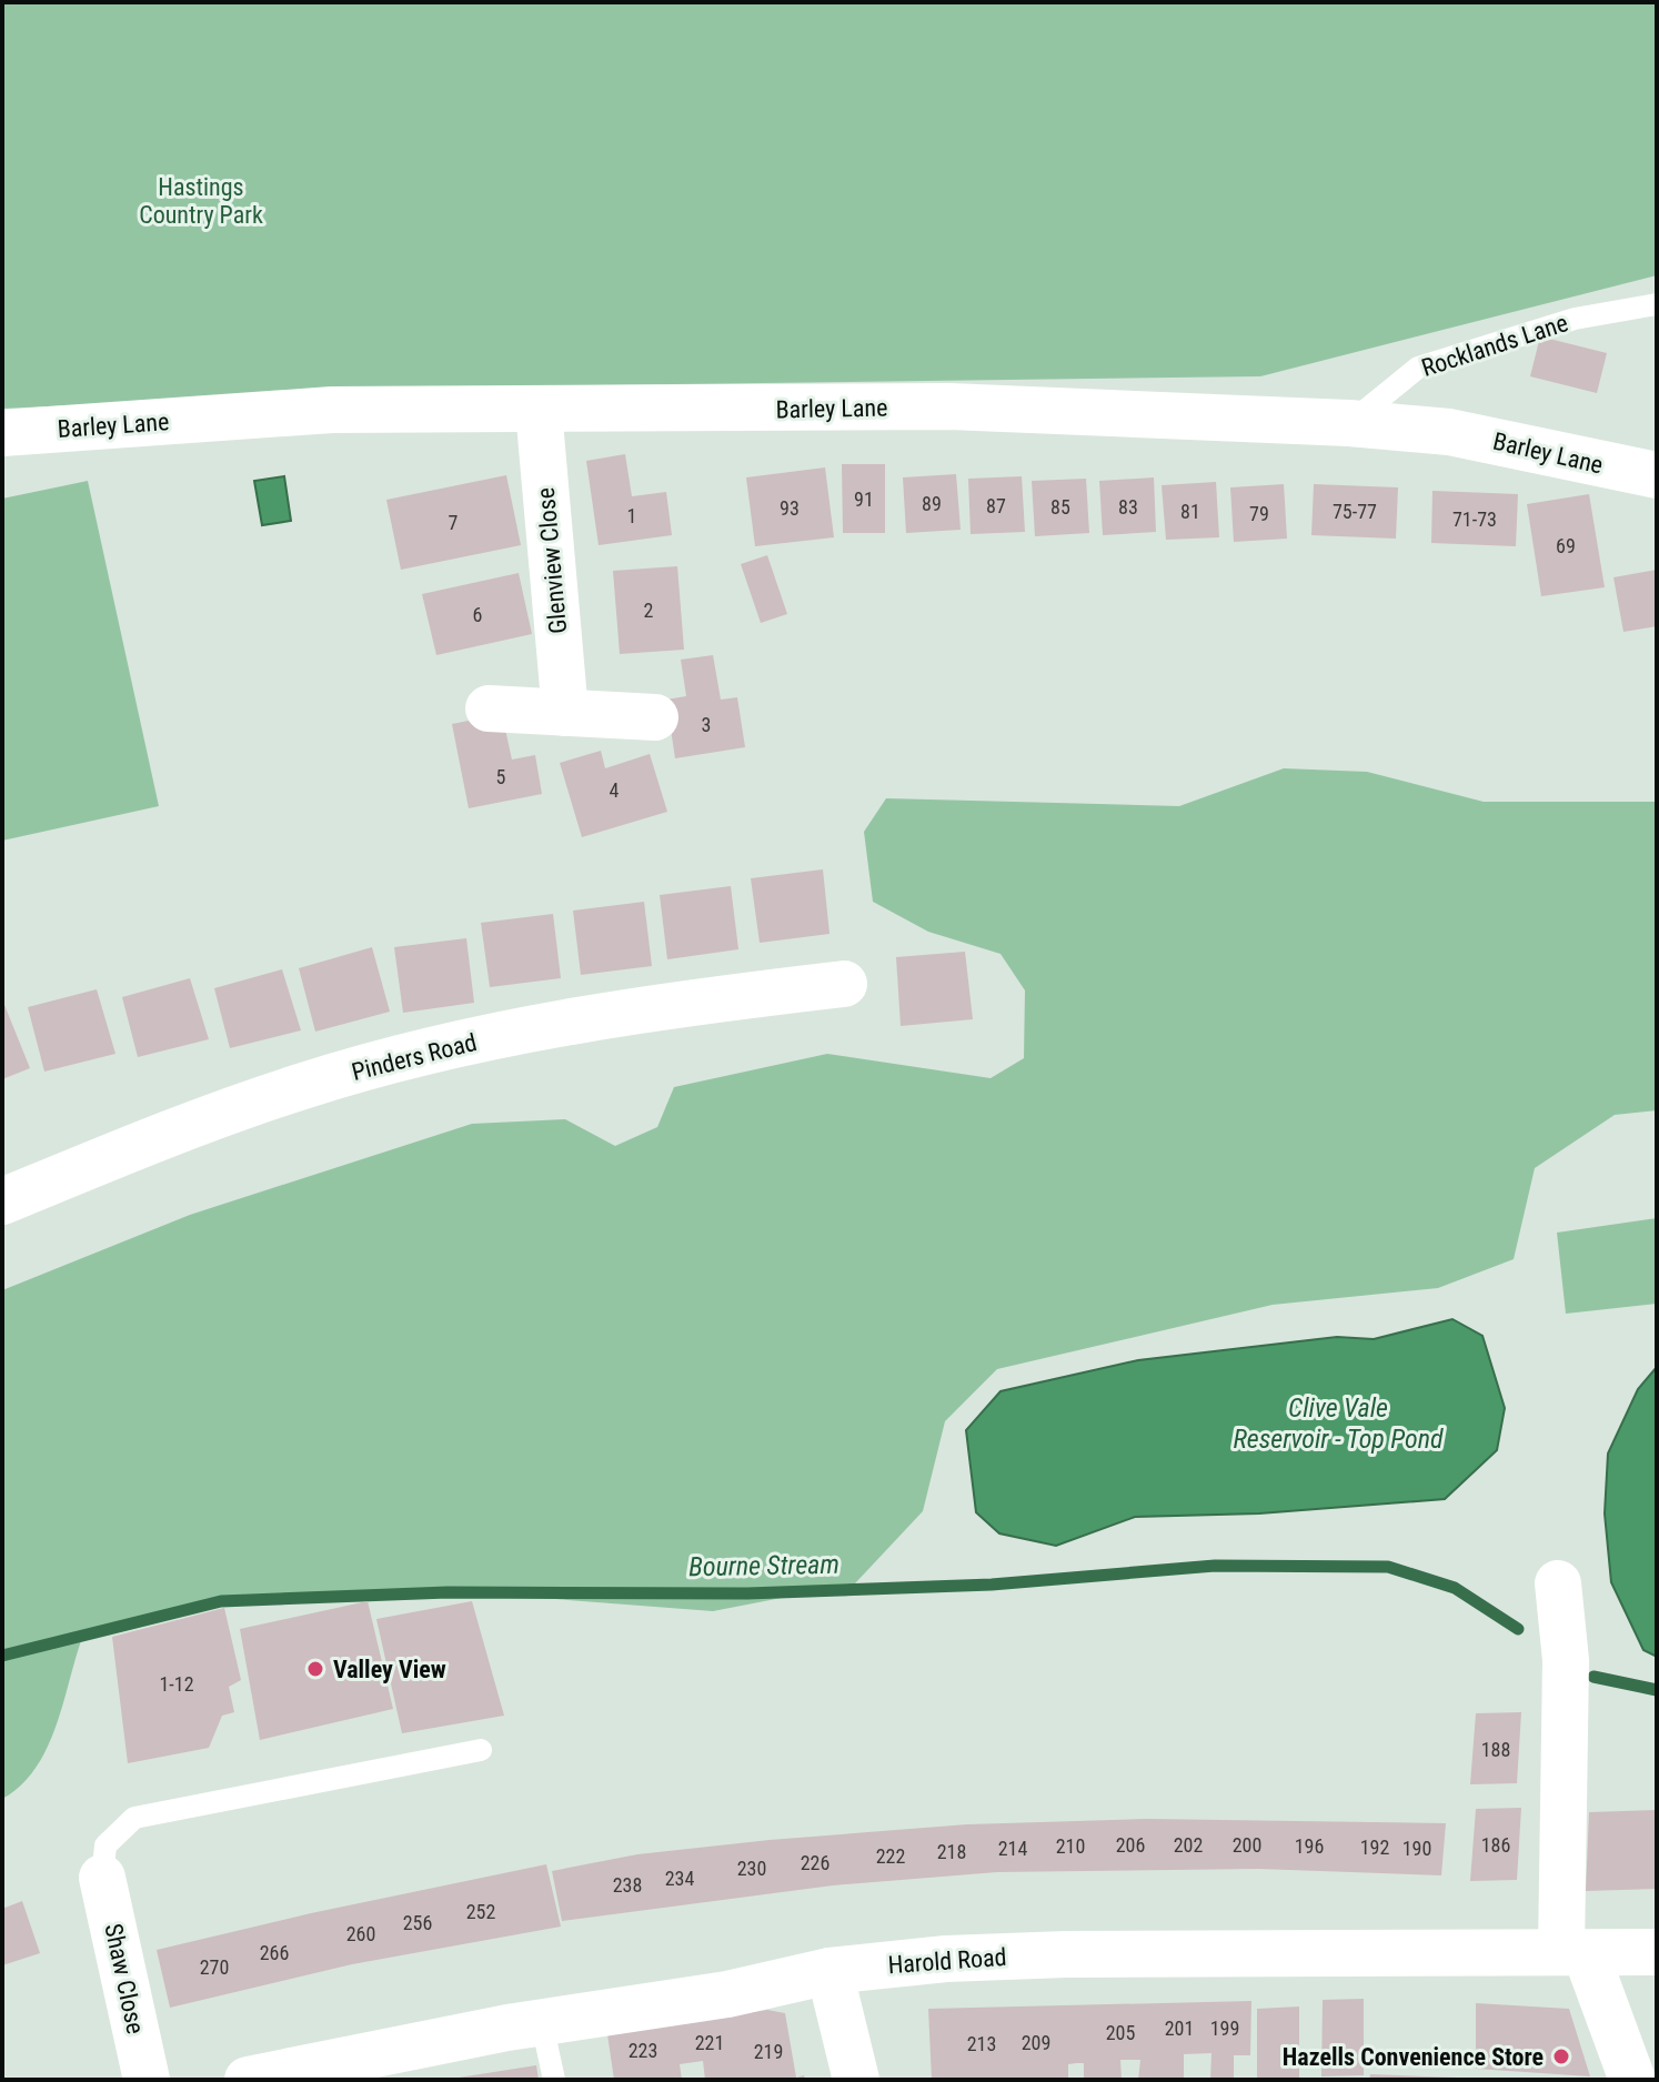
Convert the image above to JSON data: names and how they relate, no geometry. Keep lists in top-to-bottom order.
{
  "streets": {
    "street": [
      "Barley Lane",
      "Glenview Close",
      "Pinders Road",
      "Harold Road",
      "Shaw Close"
    ],
    "lane": ["Rocklands Lane"]
  },
  "crossings": [
    ["Rocklands Lane", "Barley Lane"],
    ["Barley Lane", "Glenview Close"]
  ],
  "water": ["Clive Vale Reservoir - Top Pond", "Bourne Stream"],
  "parks": ["Hastings Country Park"],
  "places": ["Valley View", "Hazells Convenience Store"],
  "house_numbers": [
    "91",
    "89",
    "87",
    "85",
    "83",
    "93",
    "81",
    "75-77",
    "79",
    "1",
    "71-73",
    "7",
    "69",
    "2",
    "6",
    "3",
    "5",
    "4",
    "1-12",
    "188",
    "206",
    "202",
    "200",
    "186",
    "210",
    "196",
    "192",
    "214",
    "190",
    "218",
    "222",
    "226",
    "230",
    "234",
    "238",
    "252",
    "256",
    "260",
    "266",
    "270",
    "201",
    "199",
    "205",
    "221",
    "209",
    "213",
    "223",
    "219"
  ]
}
